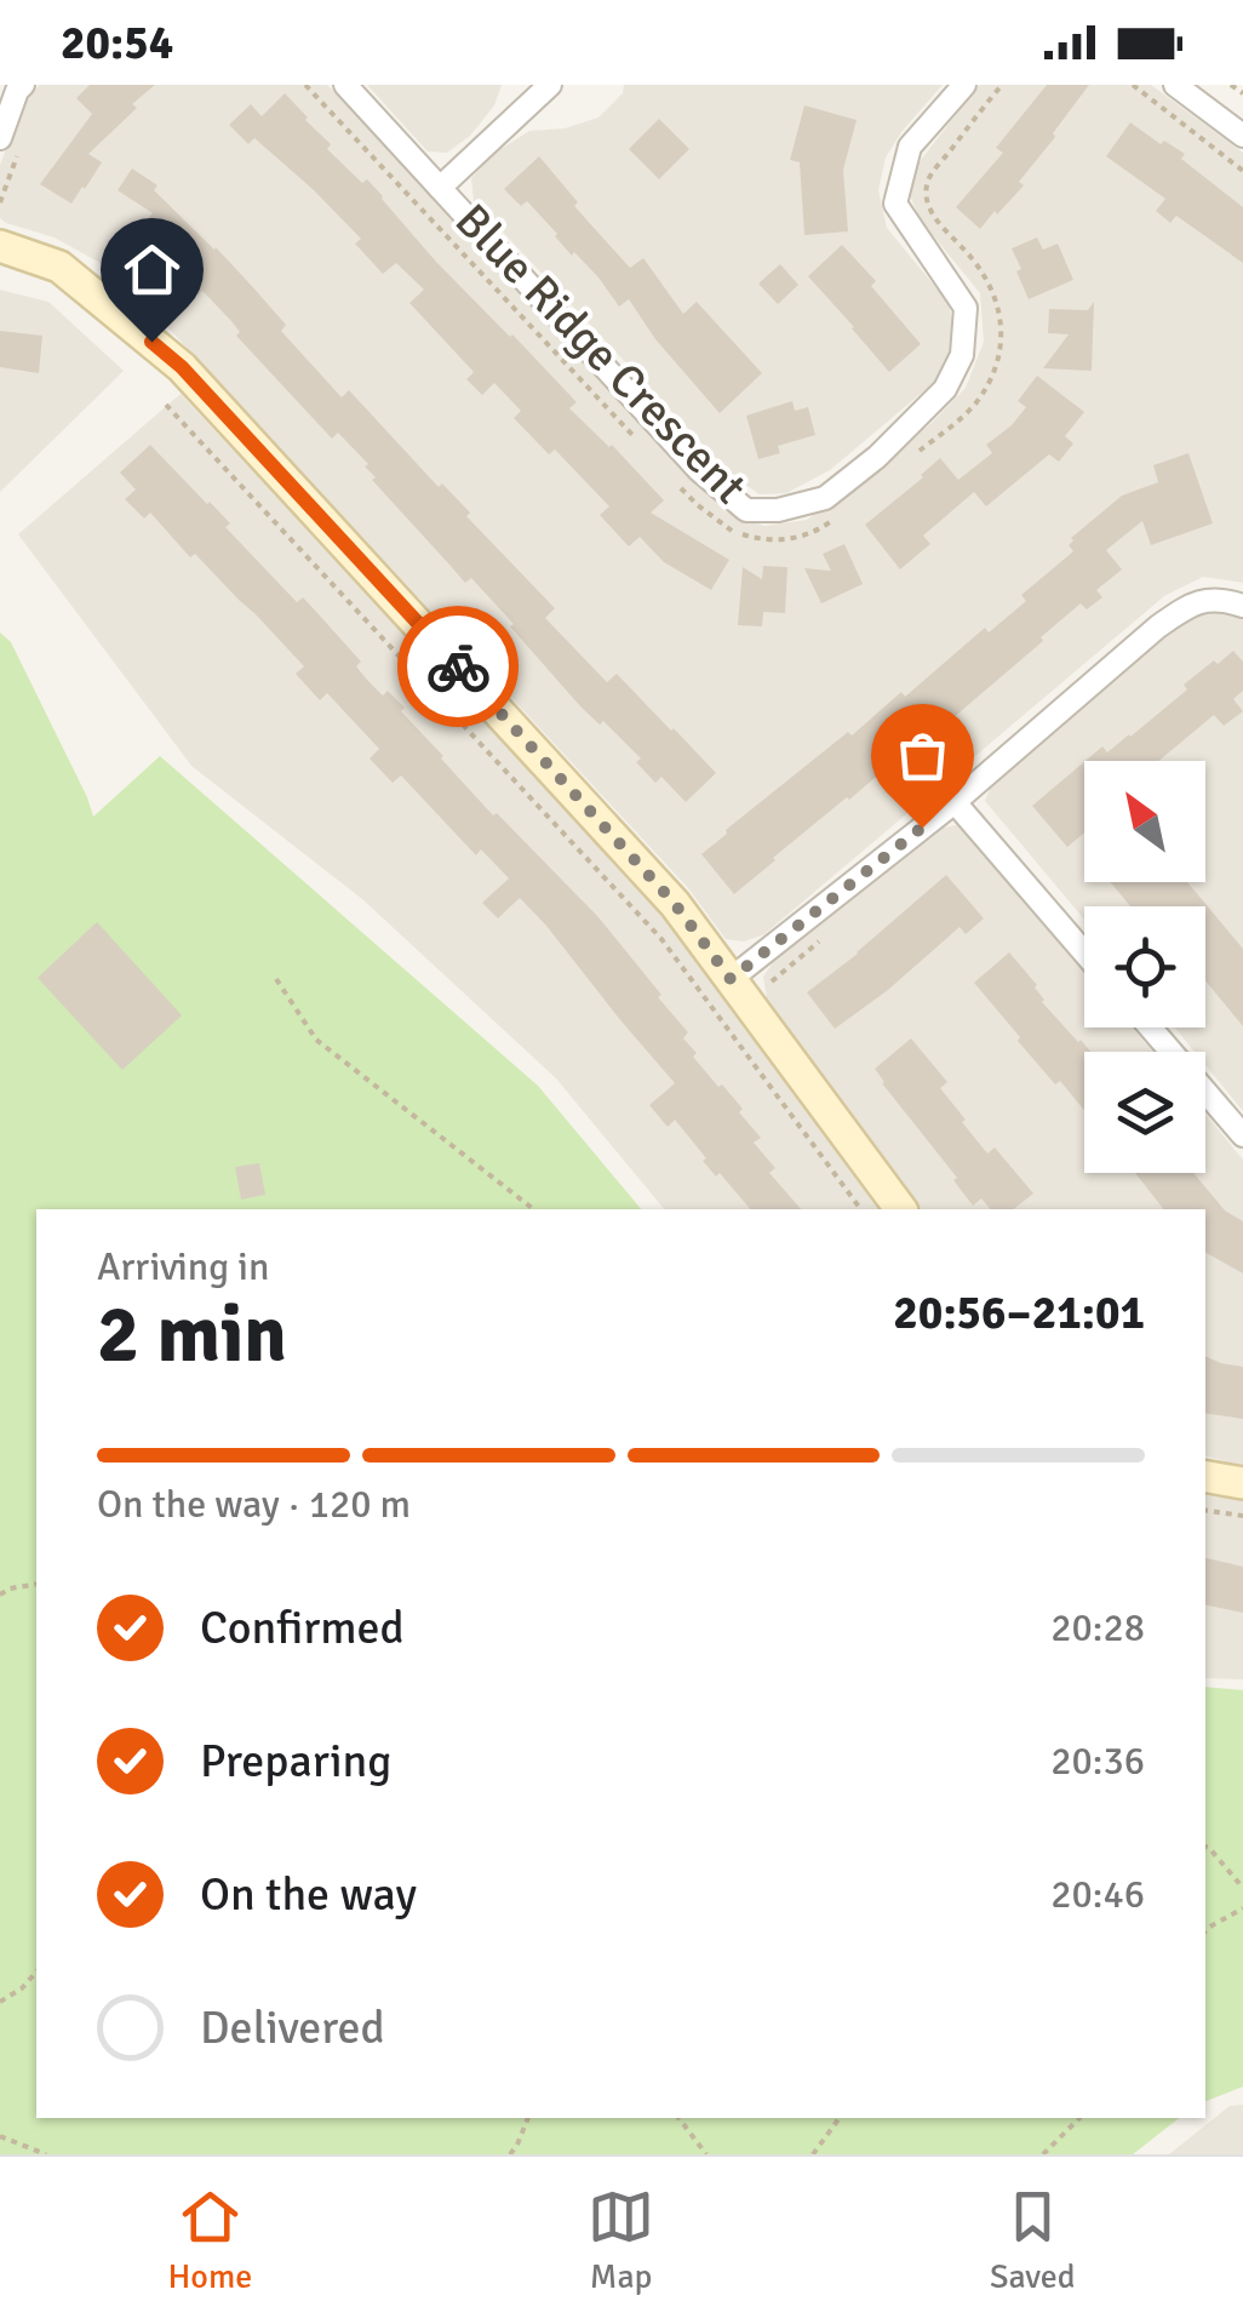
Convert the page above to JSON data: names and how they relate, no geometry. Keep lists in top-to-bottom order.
{
  "streets": {
    "street": ["Blue Ridge Crescent"]
  },
  "north": "top left",
  "page": {
    "status": "20:54",
    "heading": ["2 min", "Arriving in", "20:56–21:01"],
    "bar": "On the way · 120 m",
    "list": [
      ["Confirmed", "20:28"],
      ["Preparing", "20:36"],
      ["On the way", "20:46"],
      "Delivered"
    ],
    "tabs": ["Home", "Map", "Saved"]
  }
}
